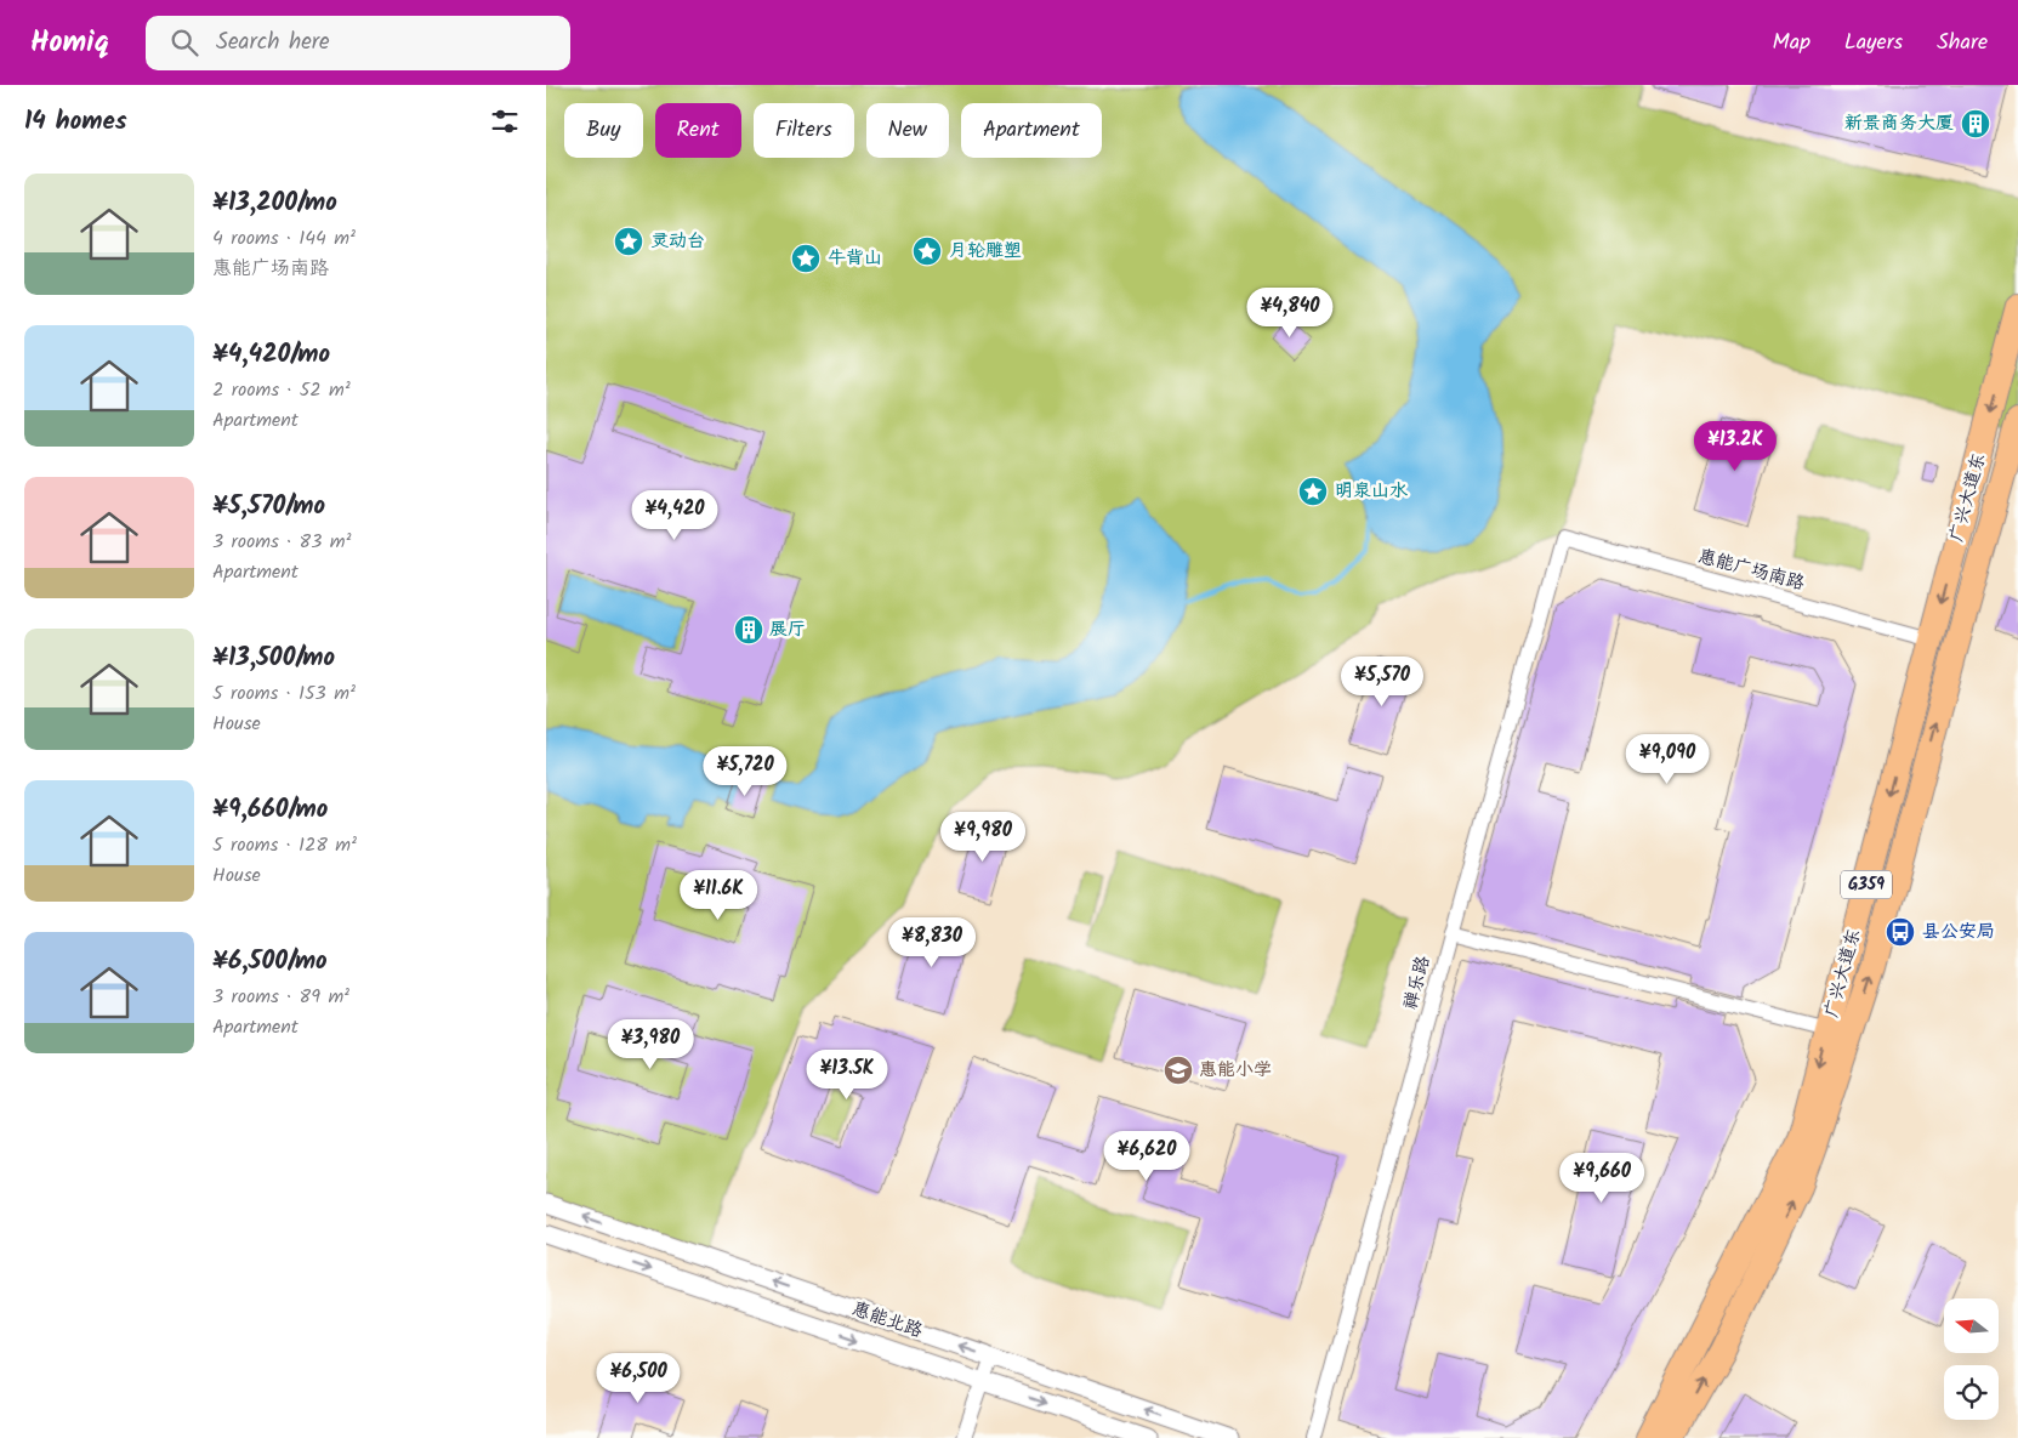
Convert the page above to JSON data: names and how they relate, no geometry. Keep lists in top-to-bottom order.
{
  "streets": {
    "highway": ["广兴大道东", "G359"],
    "street": ["惠能广场南路", "禅乐路", "惠能北路"]
  },
  "crossings": [
    ["广兴大道东", "惠能广场南路"],
    ["惠能广场南路", "禅乐路"]
  ],
  "places": {
    "building": ["新景商务大厦", "展厅"],
    "place": [
      "灵动台",
      "月轮雕塑",
      "牛背山",
      "明泉山水"
    ],
    "bus stop": ["县公安局"],
    "school or university": ["惠能小学"]
  },
  "north": "left",
  "page": {
    "header": "Homiq",
    "search": "Search here",
    "nav": ["Map", "Layers", "Share"],
    "heading": "14 homes",
    "chip": [
      "Buy",
      "Rent",
      "Filters",
      "New",
      "Apartment"
    ],
    "list": [
      {
        "name": "¥13,200/mo",
        "note": "4 rooms · 144 m² · 惠能广场南路"
      },
      {
        "name": "¥4,420/mo",
        "note": "2 rooms · 52 m² · Apartment"
      },
      {
        "name": "¥5,570/mo",
        "note": "3 rooms · 83 m² · Apartment"
      },
      {
        "name": "¥13,500/mo",
        "note": "5 rooms · 153 m² · House"
      },
      {
        "name": "¥9,660/mo",
        "note": "5 rooms · 128 m² · House"
      },
      {
        "name": "¥6,500/mo",
        "note": "3 rooms · 89 m² · Apartment"
      }
    ],
    "price": [
      "¥4,840",
      "¥13.2K",
      "¥4,420",
      "¥5,570",
      "¥9,090",
      "¥5,720",
      "¥9,980",
      "¥11.6K",
      "¥8,830",
      "¥3,980",
      "¥13.5K",
      "¥6,620",
      "¥9,660",
      "¥6,500"
    ]
  }
}
